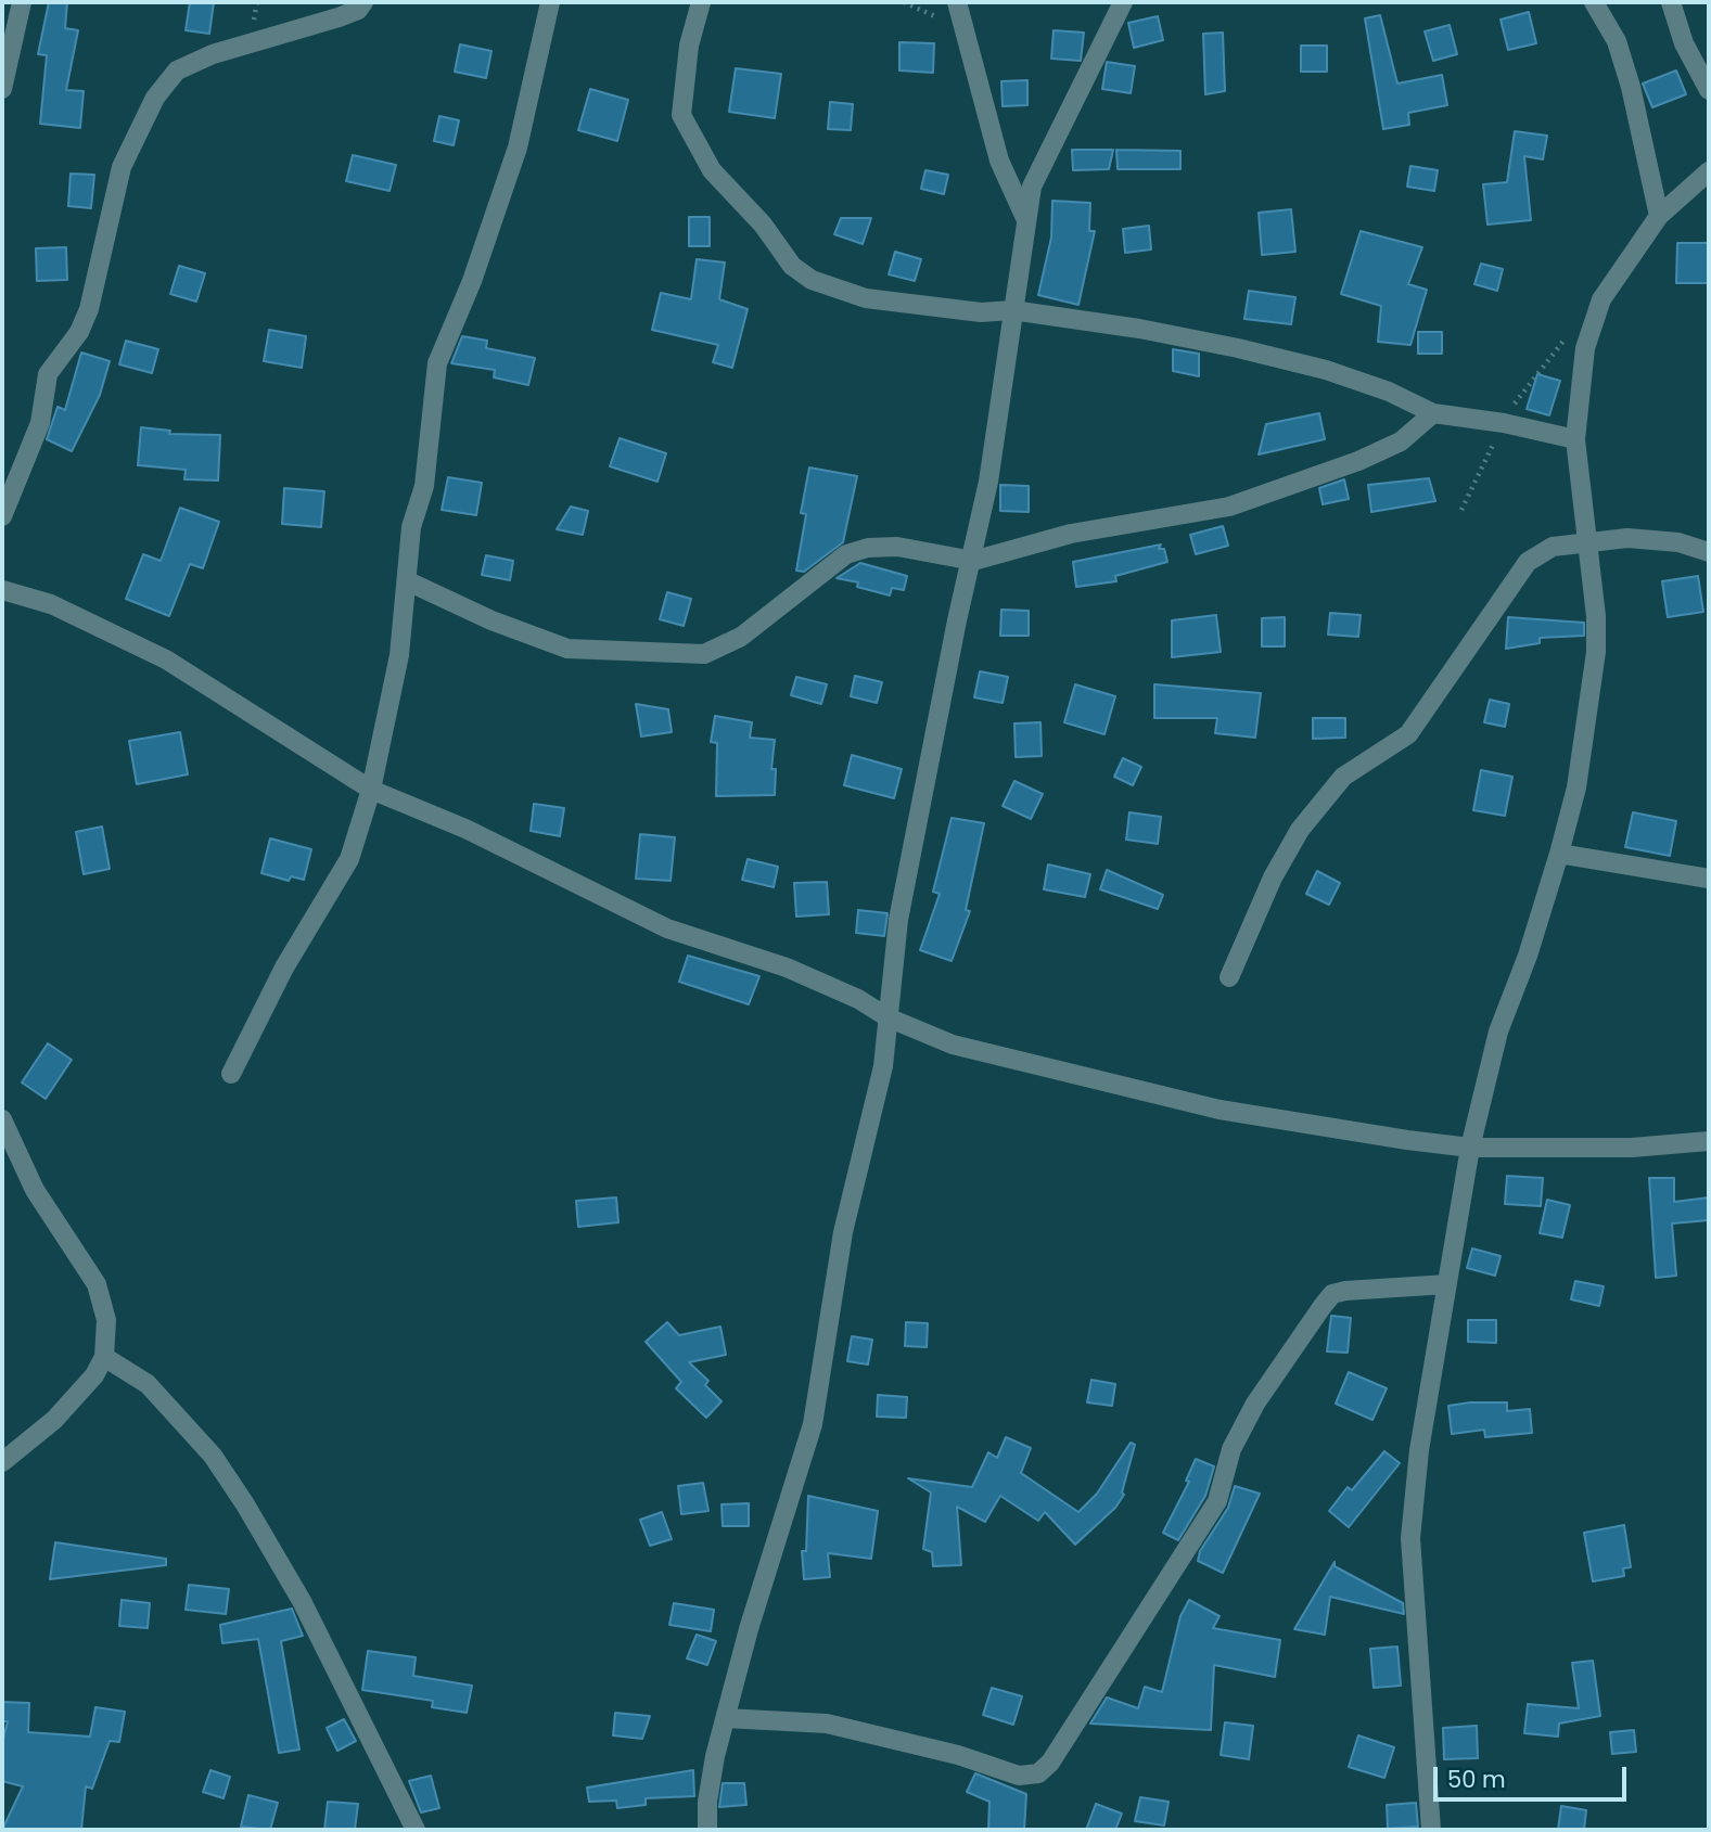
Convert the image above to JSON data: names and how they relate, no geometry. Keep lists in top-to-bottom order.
{
  "scale_bar": "50 m"
}
